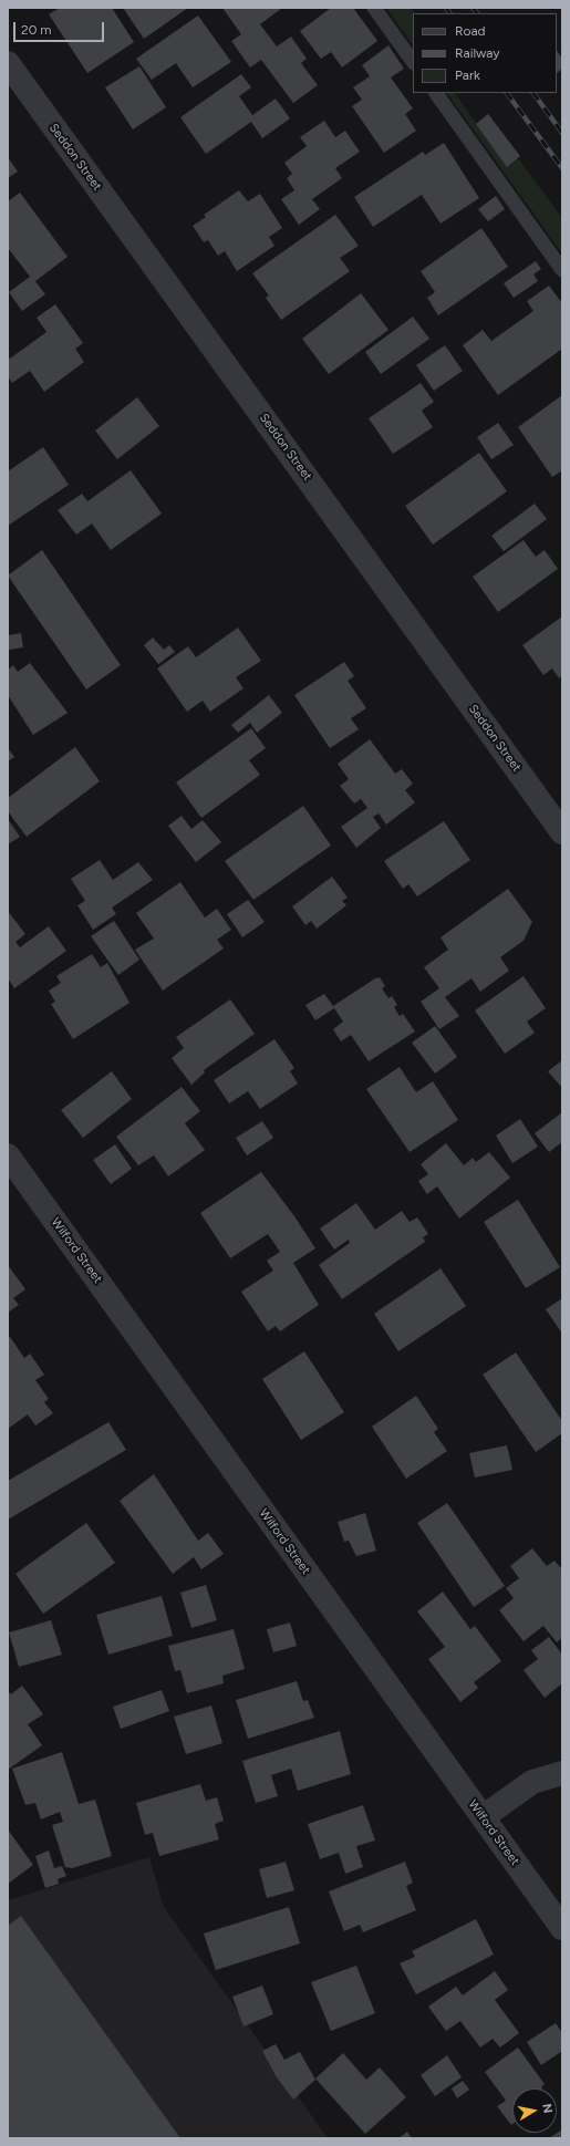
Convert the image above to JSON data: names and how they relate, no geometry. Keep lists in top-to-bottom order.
{
  "streets": {
    "street": ["Seddon Street", "Wilford Street"]
  },
  "legend": ["Road", "Railway", "Park"],
  "scale_bar": "20 m",
  "north": "right"
}
